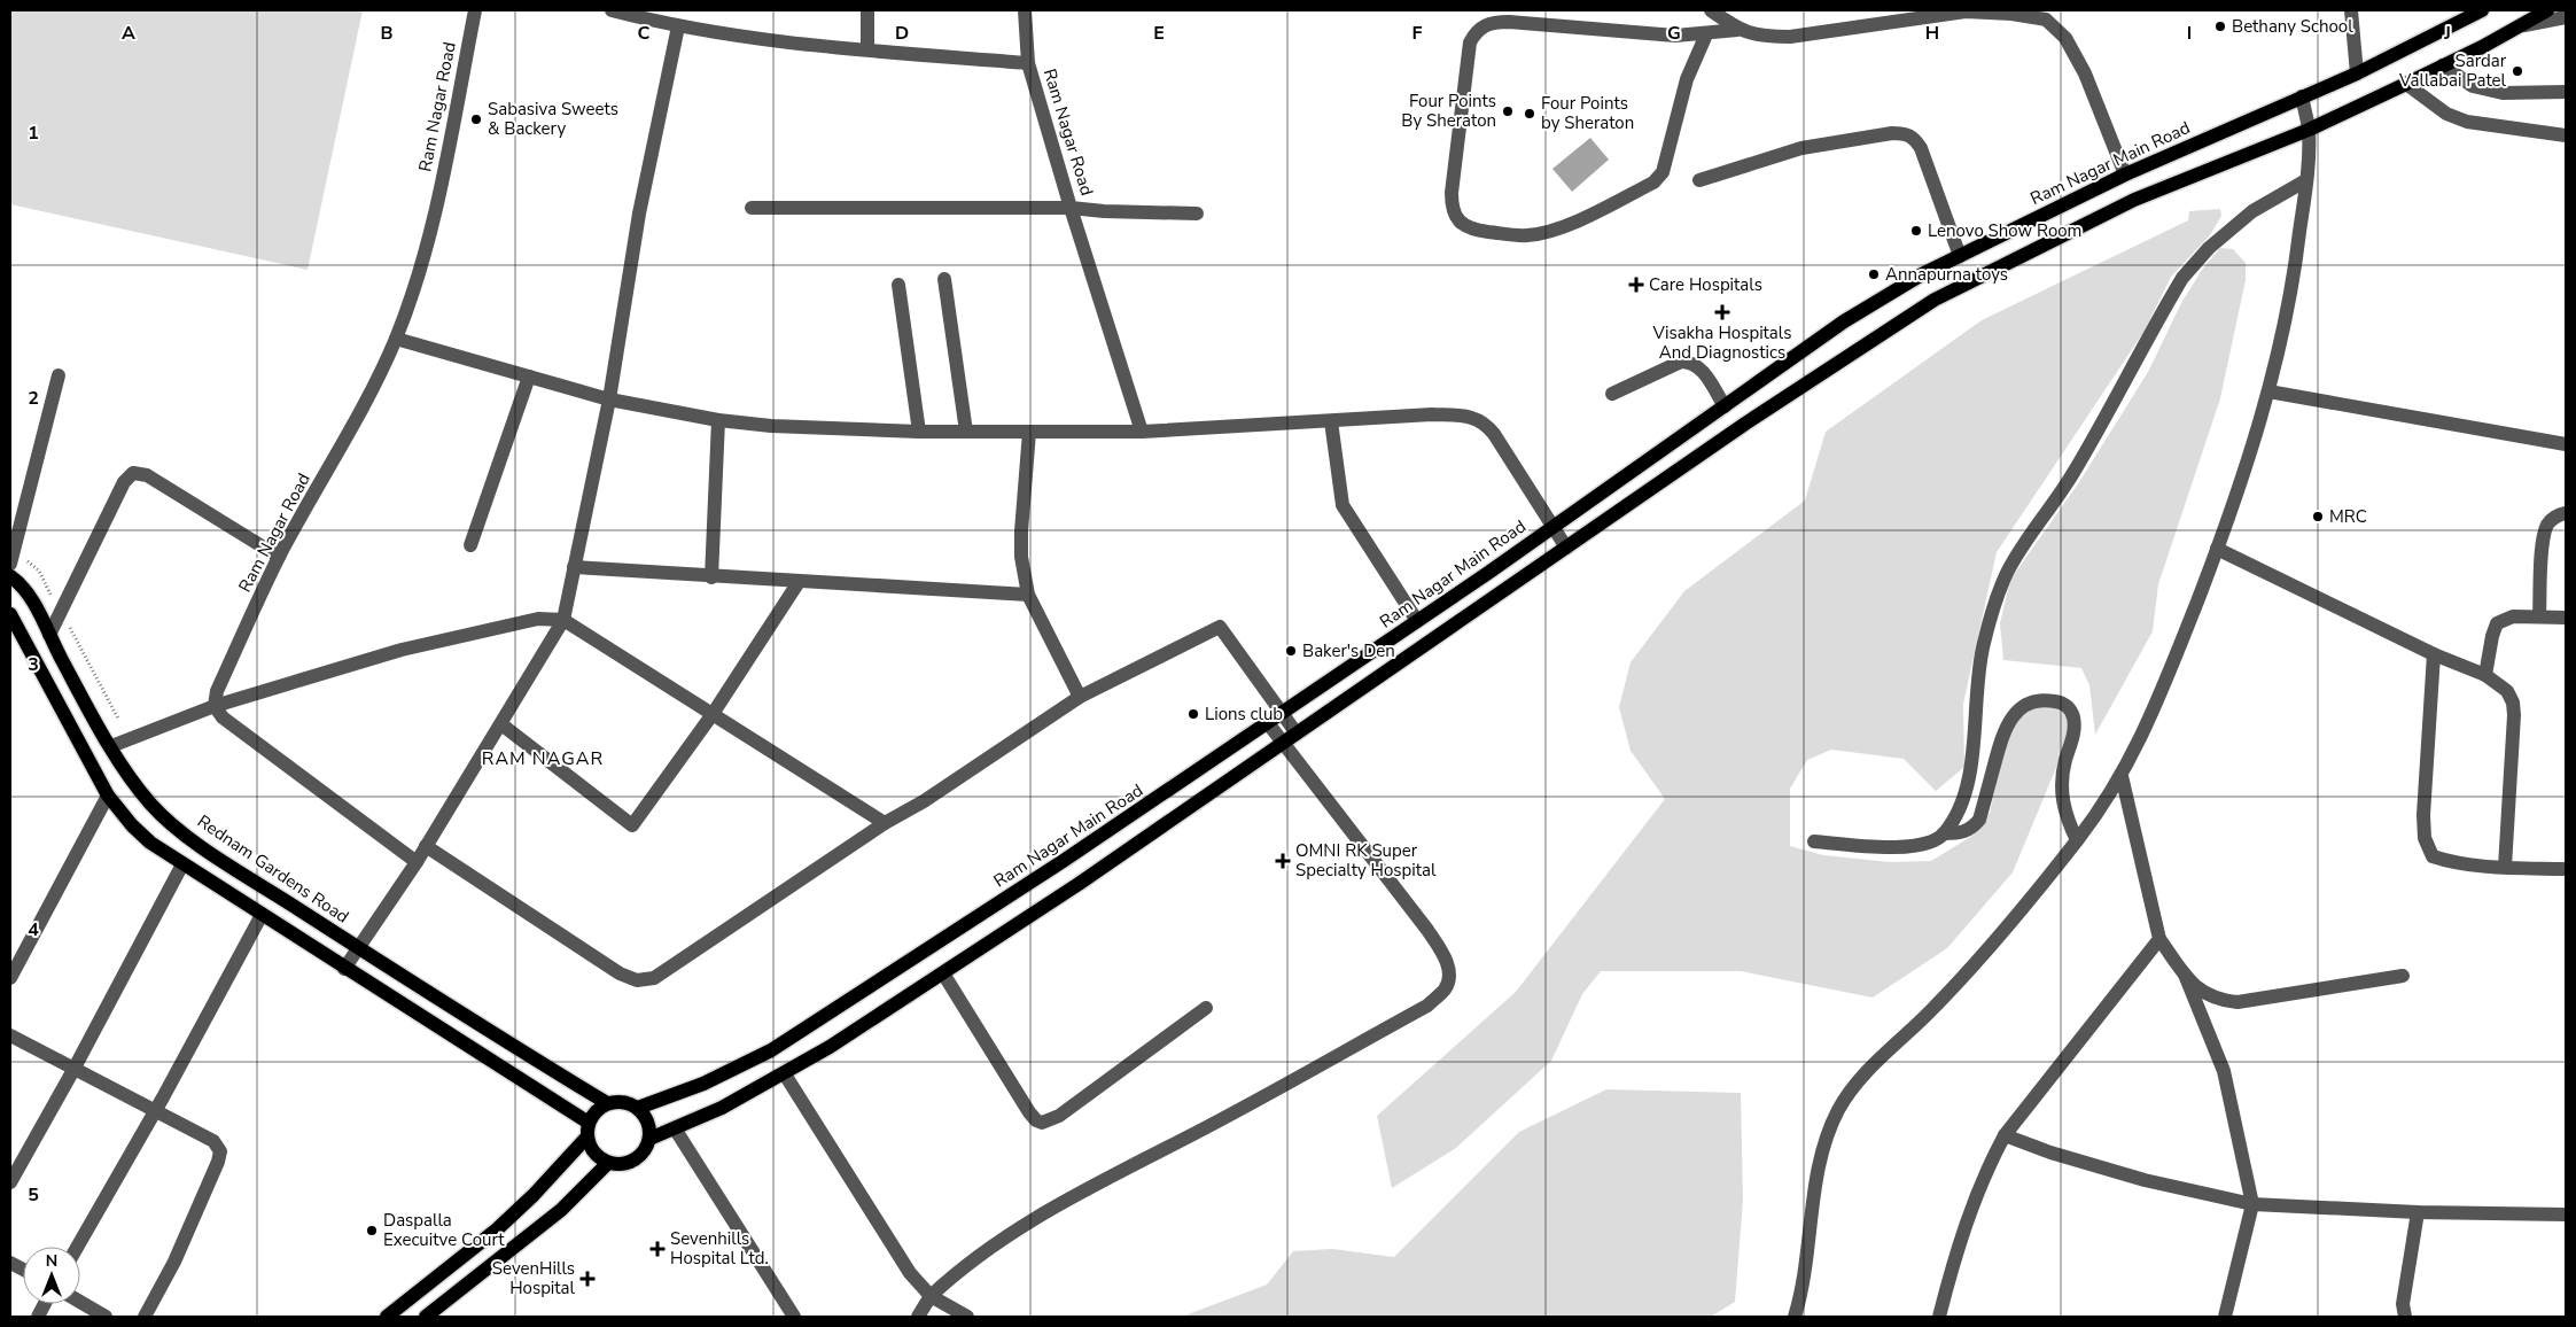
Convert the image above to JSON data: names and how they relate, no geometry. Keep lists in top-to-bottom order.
{
  "streets": {
    "main road": ["Ram Nagar Main Road", "Rednam Gardens Road"],
    "street": ["Ram Nagar Road"]
  },
  "crossings": [
    ["Ram Nagar Main Road", "Rednam Gardens Road"]
  ],
  "districts": ["RAM NAGAR"],
  "places": {
    "other": [
      "Bethany School",
      "Sardar Vallabai Patel",
      "Four Points By Sheraton",
      "Four Points by Sheraton",
      "Sabasiva Sweets & Backery",
      "Lenovo Show Room",
      "Annapurna toys",
      "MRC",
      "Baker's Den",
      "Lions club",
      "Daspalla Execuitve Court"
    ],
    "health": [
      "Care Hospitals",
      "Visakha Hospitals And Diagnostics",
      "OMNI RK Super Specialty Hospital",
      "Sevenhills Hospital Ltd.",
      "SevenHills Hospital"
    ]
  },
  "north": "top",
  "grid": {
    "columns": [
      "A",
      "B",
      "C",
      "D",
      "E",
      "F",
      "G",
      "H",
      "I",
      "J"
    ],
    "rows": [
      "1",
      "2",
      "3",
      "4",
      "5"
    ]
  }
}
